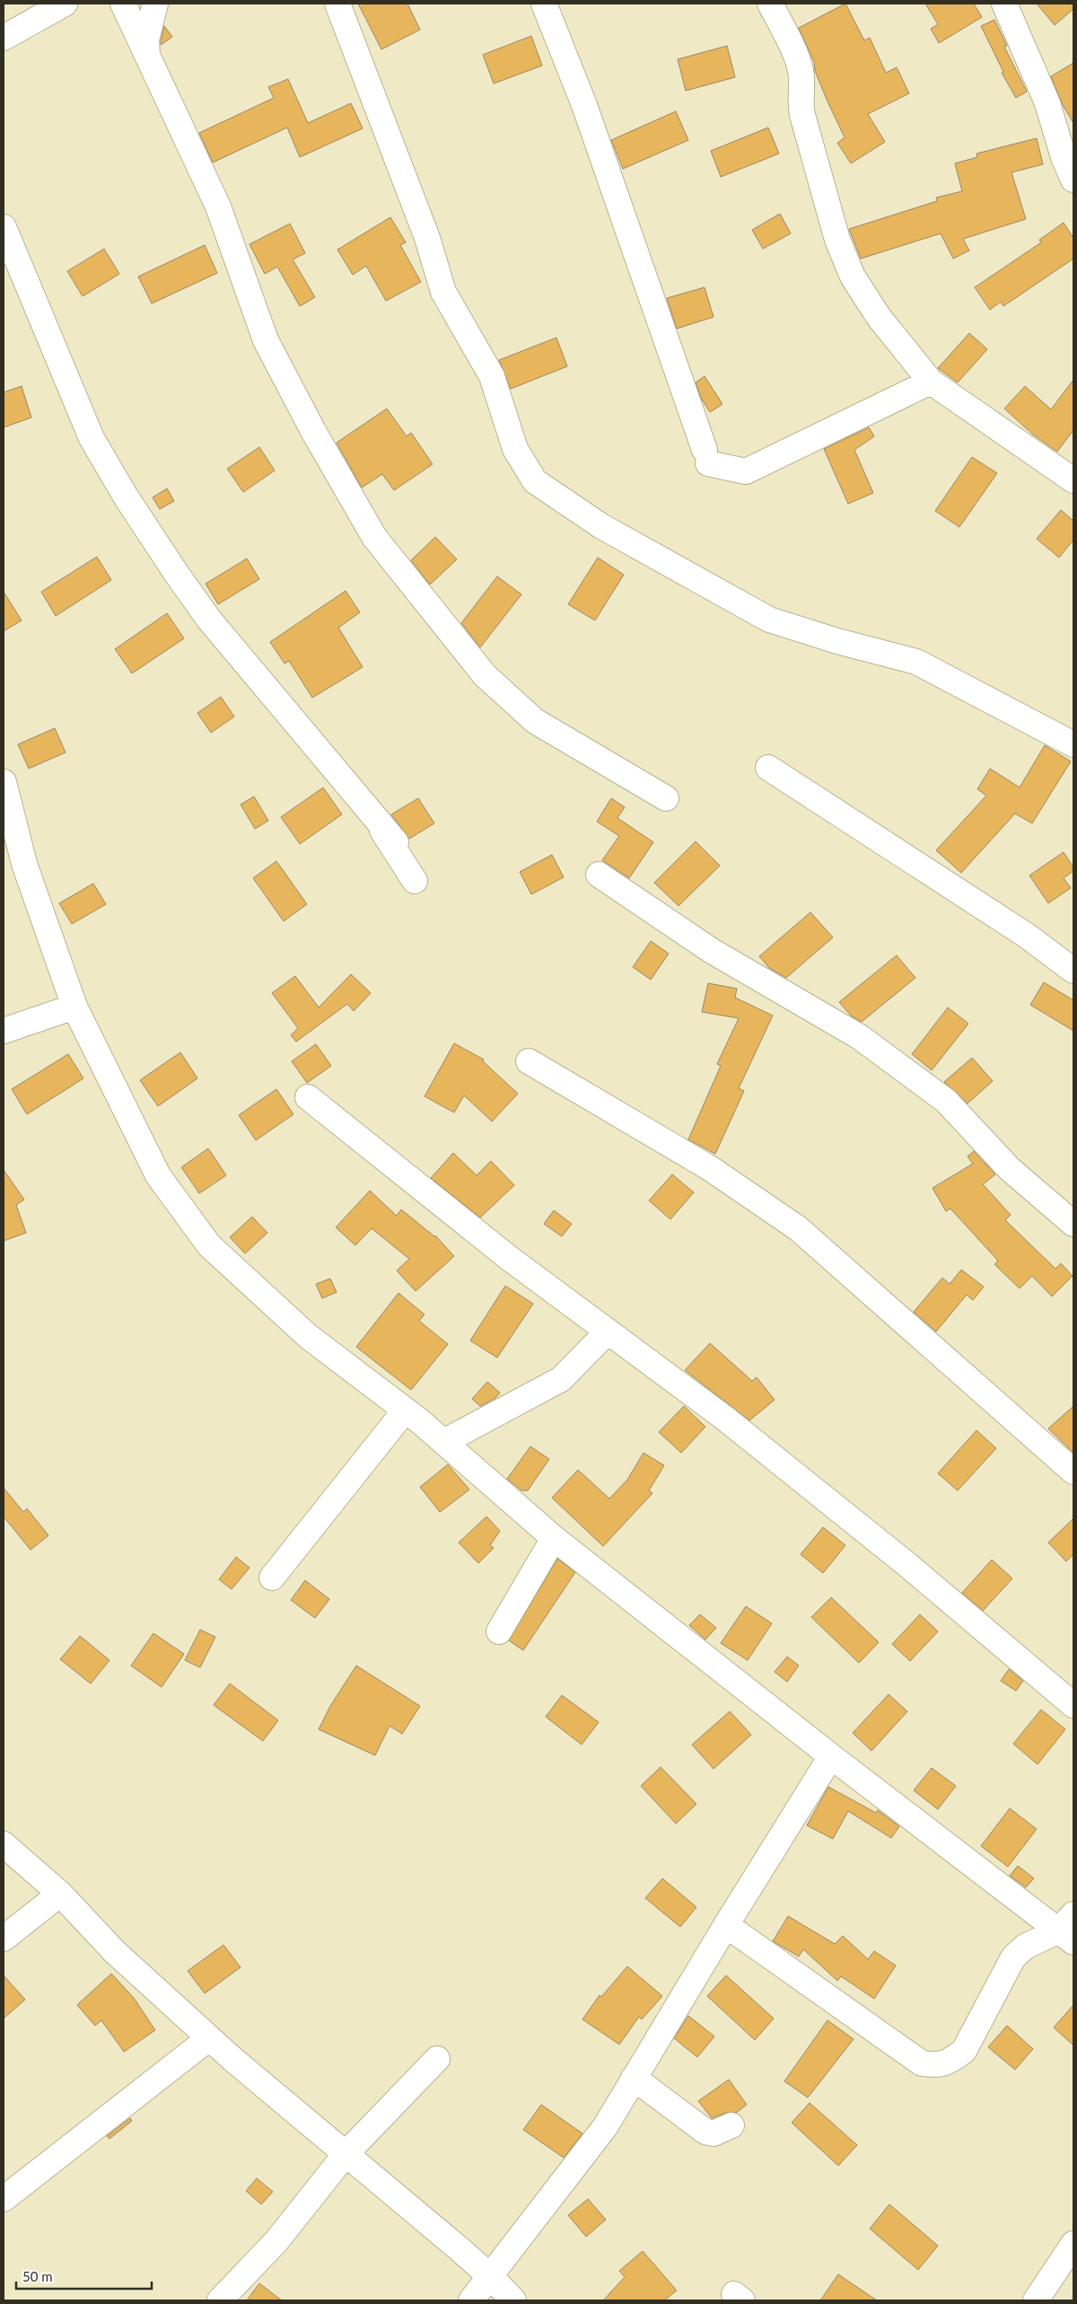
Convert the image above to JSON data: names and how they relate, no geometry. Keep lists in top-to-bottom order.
{
  "scale_bar": "50 m"
}
